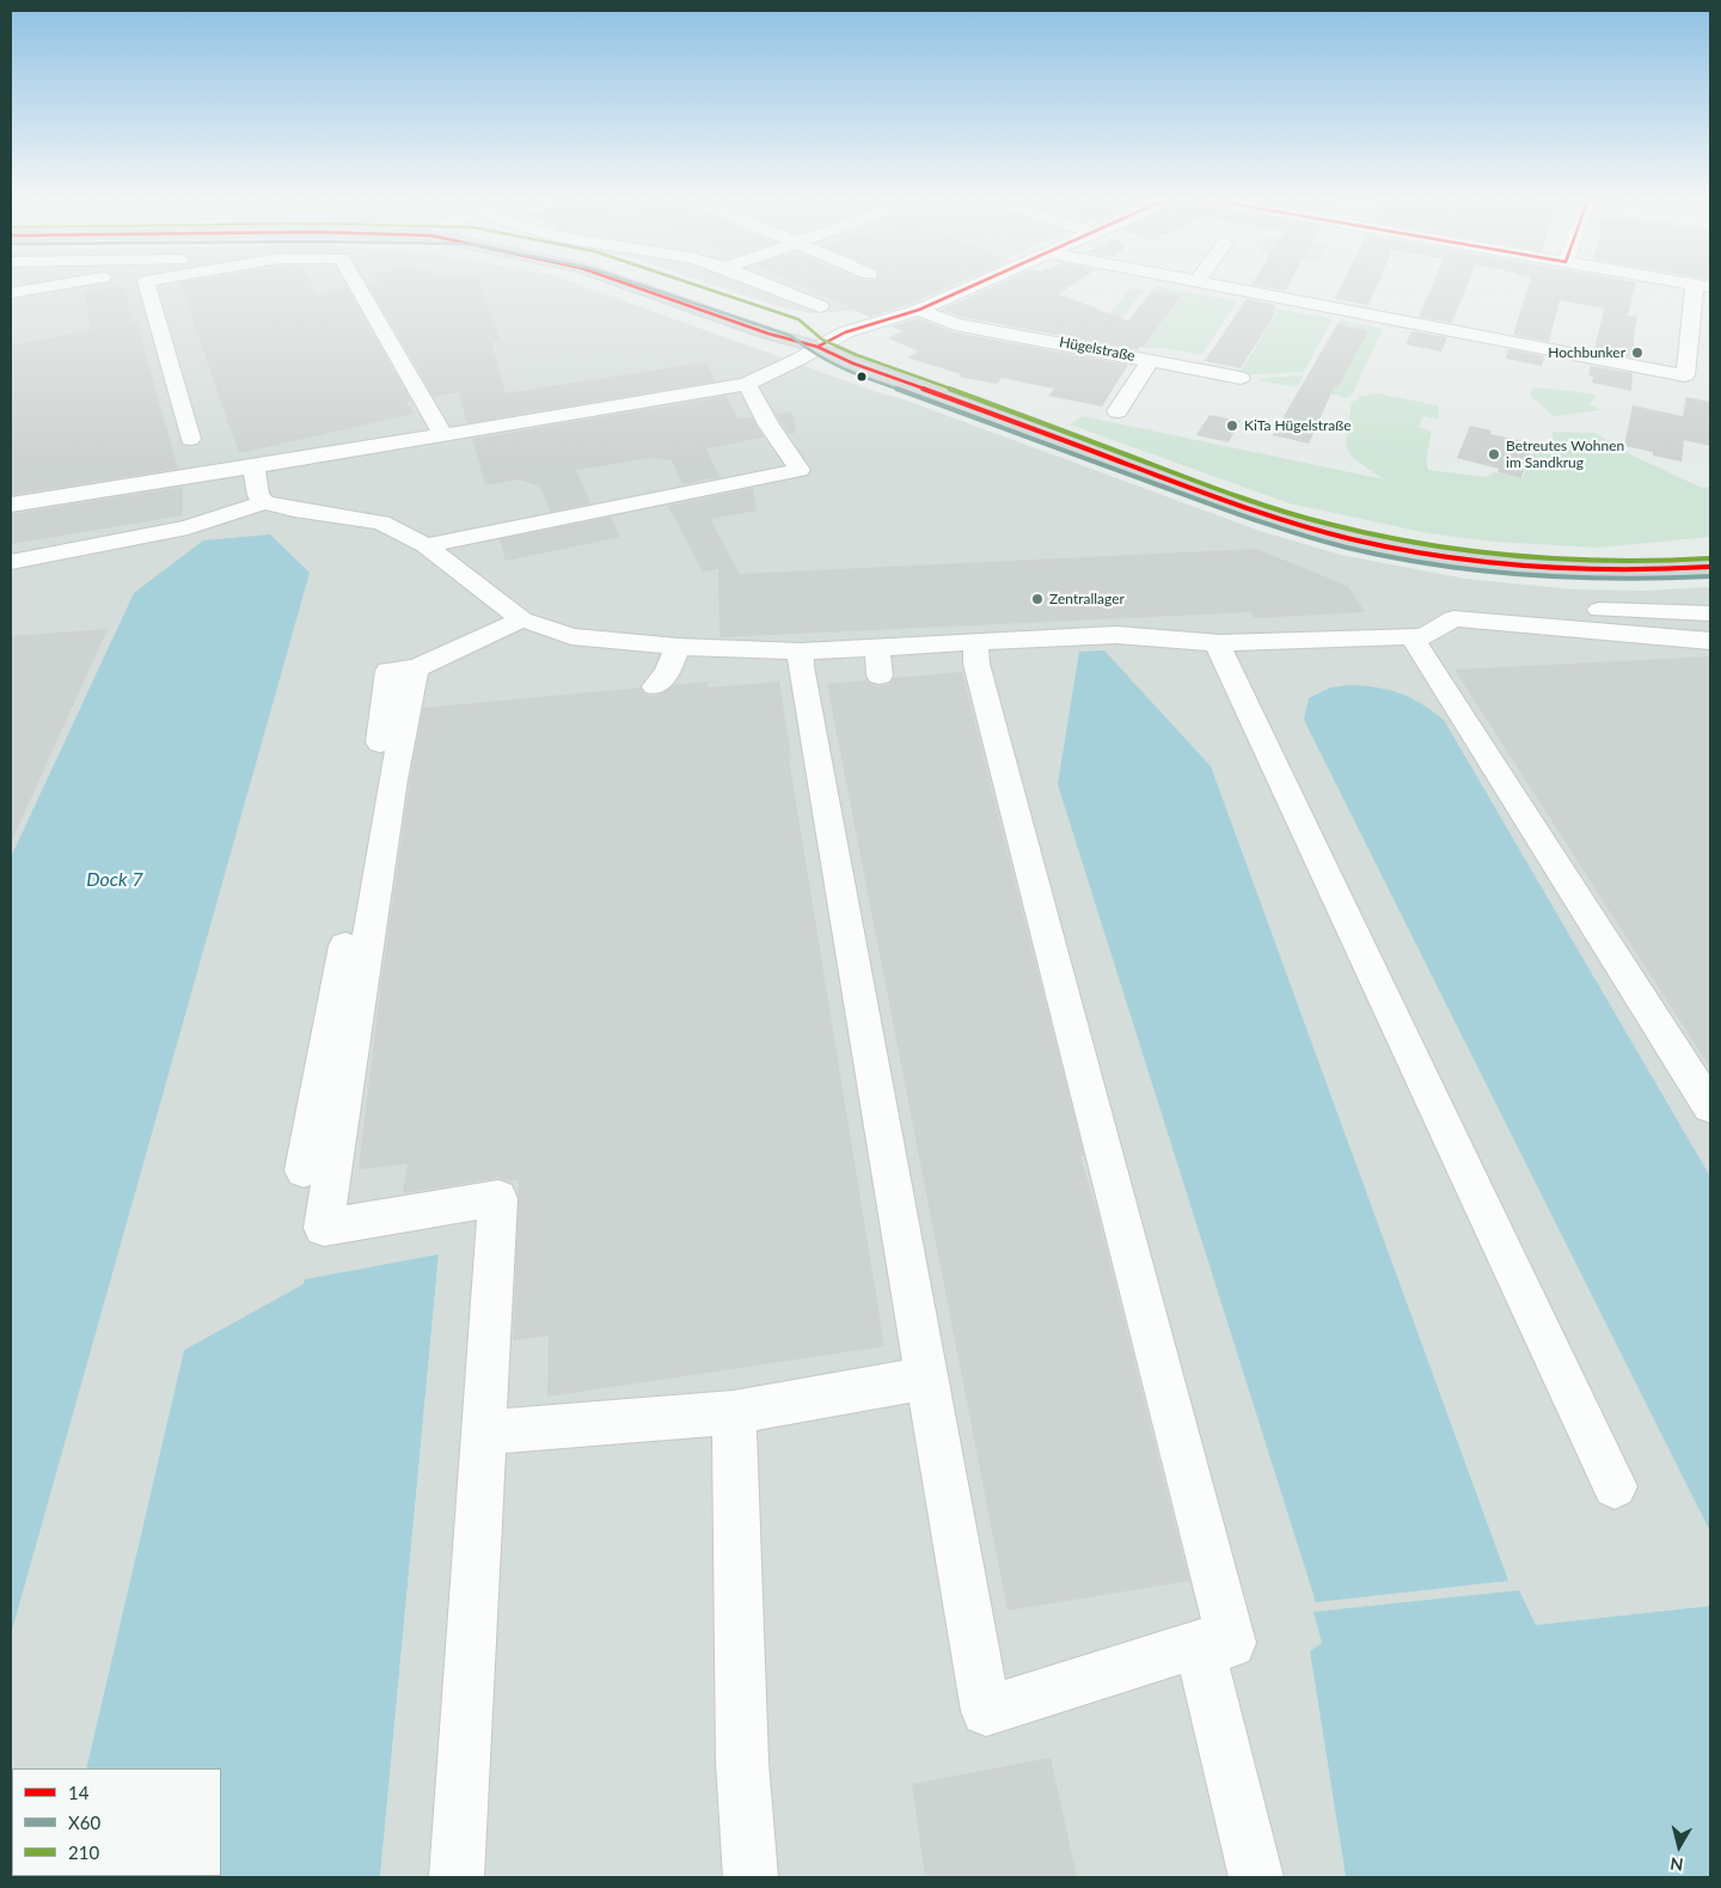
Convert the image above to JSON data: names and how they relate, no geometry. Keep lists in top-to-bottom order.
{
  "streets": {
    "street": ["Hügelstraße"]
  },
  "water": ["Dock 7"],
  "places": [
    "Hochbunker",
    "KiTa Hügelstraße",
    "Betreutes Wohnen im Sandkrug",
    "Zentrallager"
  ],
  "lines": ["transit line 14", "transit line X60", "transit line 210"],
  "legend": ["14", "X60", "210"],
  "north": "bottom"
}
